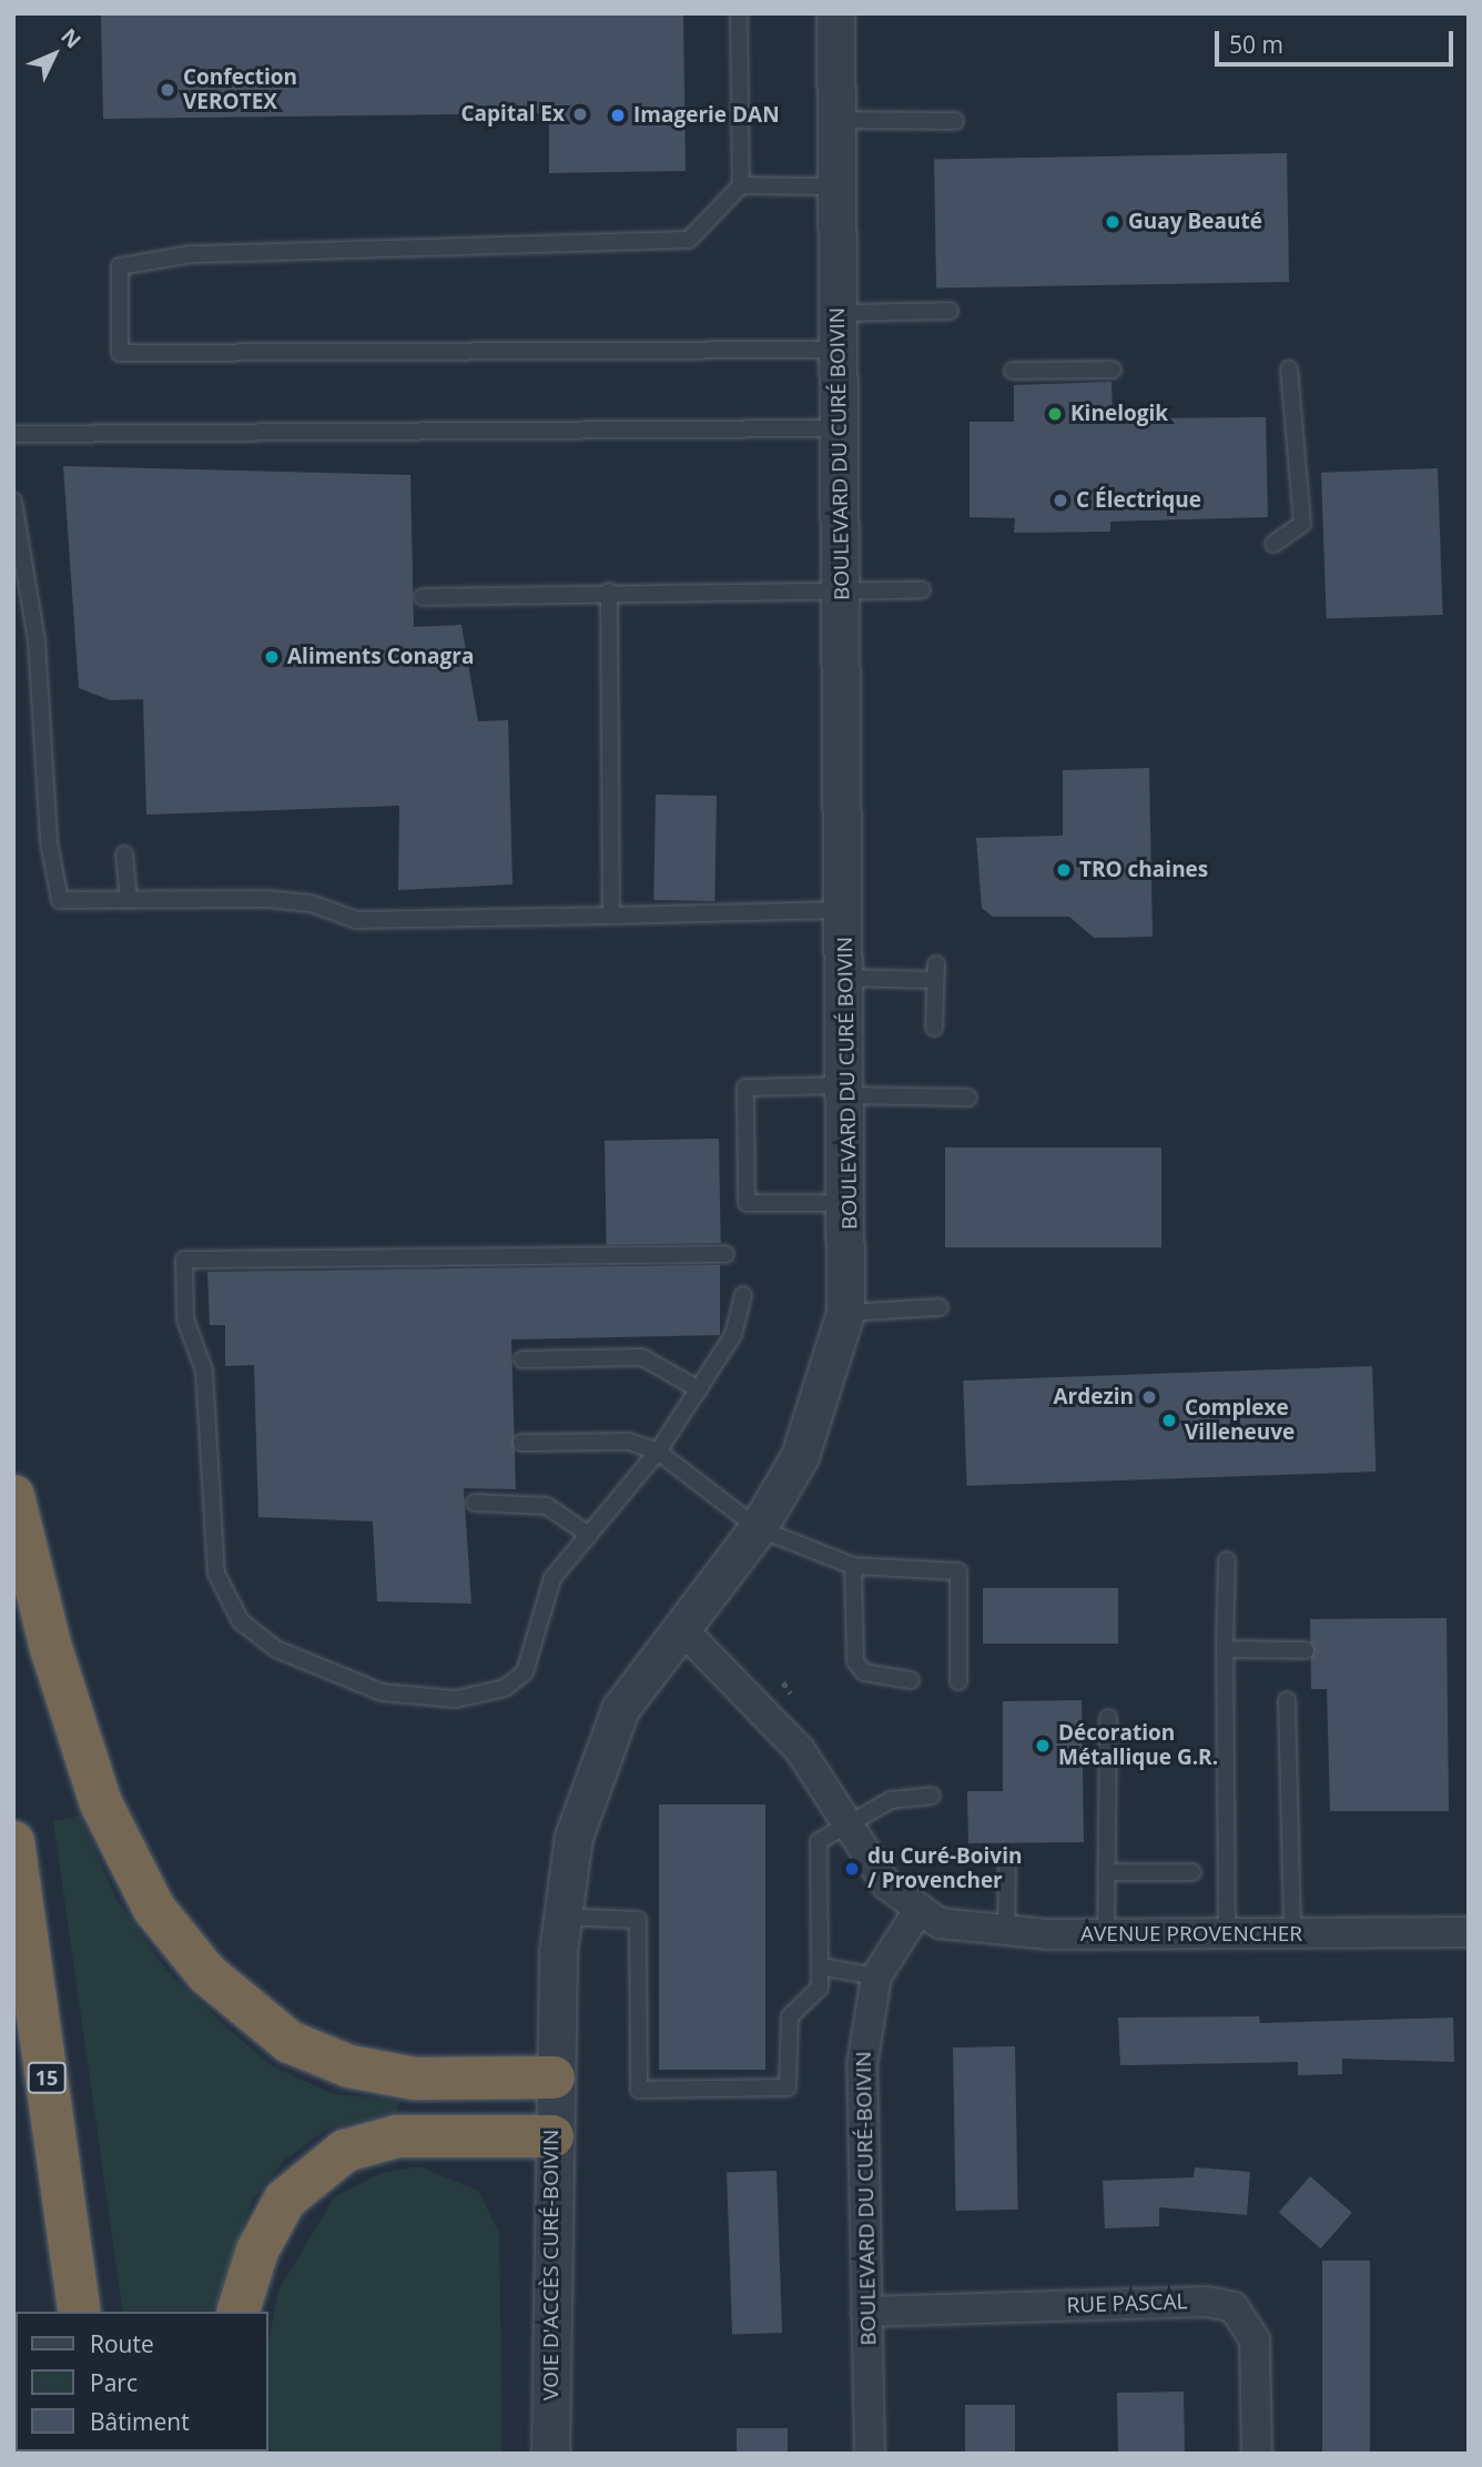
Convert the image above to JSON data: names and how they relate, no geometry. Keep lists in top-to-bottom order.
{
  "streets": {
    "highway": ["15"],
    "street": [
      "BOULEVARD DU CURÉ BOIVIN",
      "AVENUE PROVENCHER",
      "BOULEVARD DU CURÉ-BOIVIN",
      "VOIE D'ACCÈS CURÉ-BOIVIN",
      "RUE PASCAL"
    ]
  },
  "crossings": [
    ["BOULEVARD DU CURÉ BOIVIN", "VOIE D'ACCÈS CURÉ-BOIVIN"],
    ["AVENUE PROVENCHER", "BOULEVARD DU CURÉ-BOIVIN"],
    ["BOULEVARD DU CURÉ-BOIVIN", "RUE PASCAL"]
  ],
  "places": [
    "Confection VEROTEX",
    "Capital Ex",
    "Imagerie DAN",
    "Guay Beauté",
    "Kinelogik",
    "C Électrique",
    "Aliments Conagra",
    "TRO chaines",
    "Ardezin",
    "Complexe Villeneuve",
    "Décoration Métallique G.R.",
    "du Curé-Boivin / Provencher"
  ],
  "legend": ["Route", "Parc", "Bâtiment"],
  "scale_bar": "50 m",
  "north": "top right"
}
